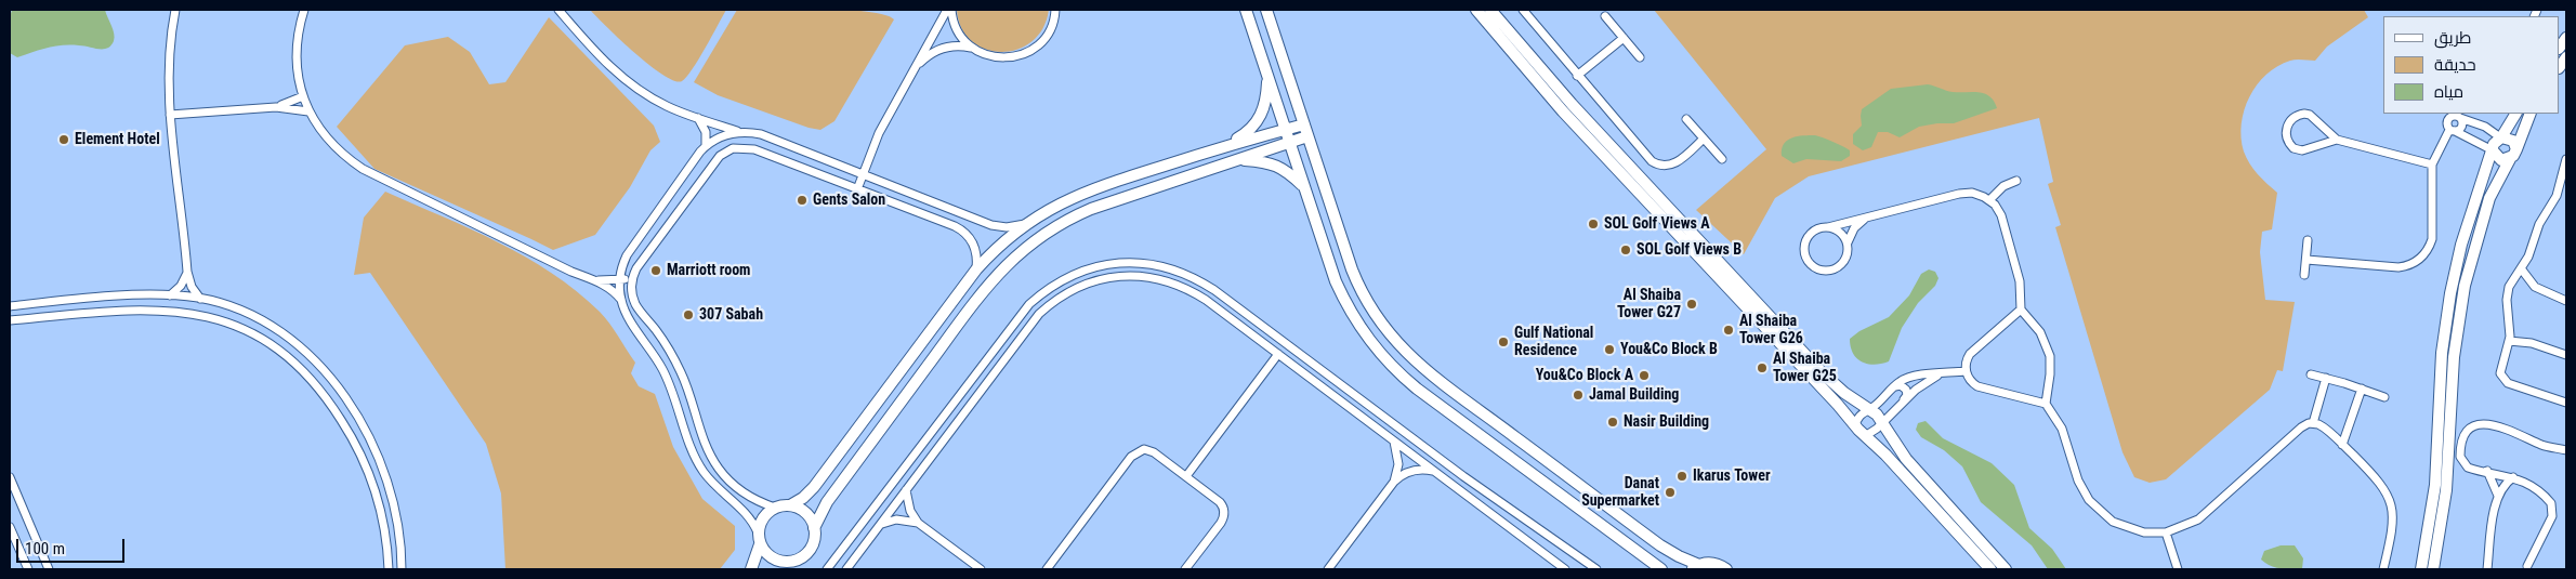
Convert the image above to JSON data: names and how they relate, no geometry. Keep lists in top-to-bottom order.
{
  "places": [
    "Element Hotel",
    "Gents Salon",
    "SOL Golf Views A",
    "SOL Golf Views B",
    "Marriott room",
    "Al Shaiba Tower G27",
    "307 Sabah",
    "Al Shaiba Tower G26",
    "Gulf National Residence",
    "You&Co Block B",
    "Al Shaiba Tower G25",
    "You&Co Block A",
    "Jamal Building",
    "Nasir Building",
    "Ikarus Tower",
    "Danat Supermarket"
  ],
  "legend": ["طريق", "حديقة", "مياه"],
  "scale_bar": "100 m"
}
